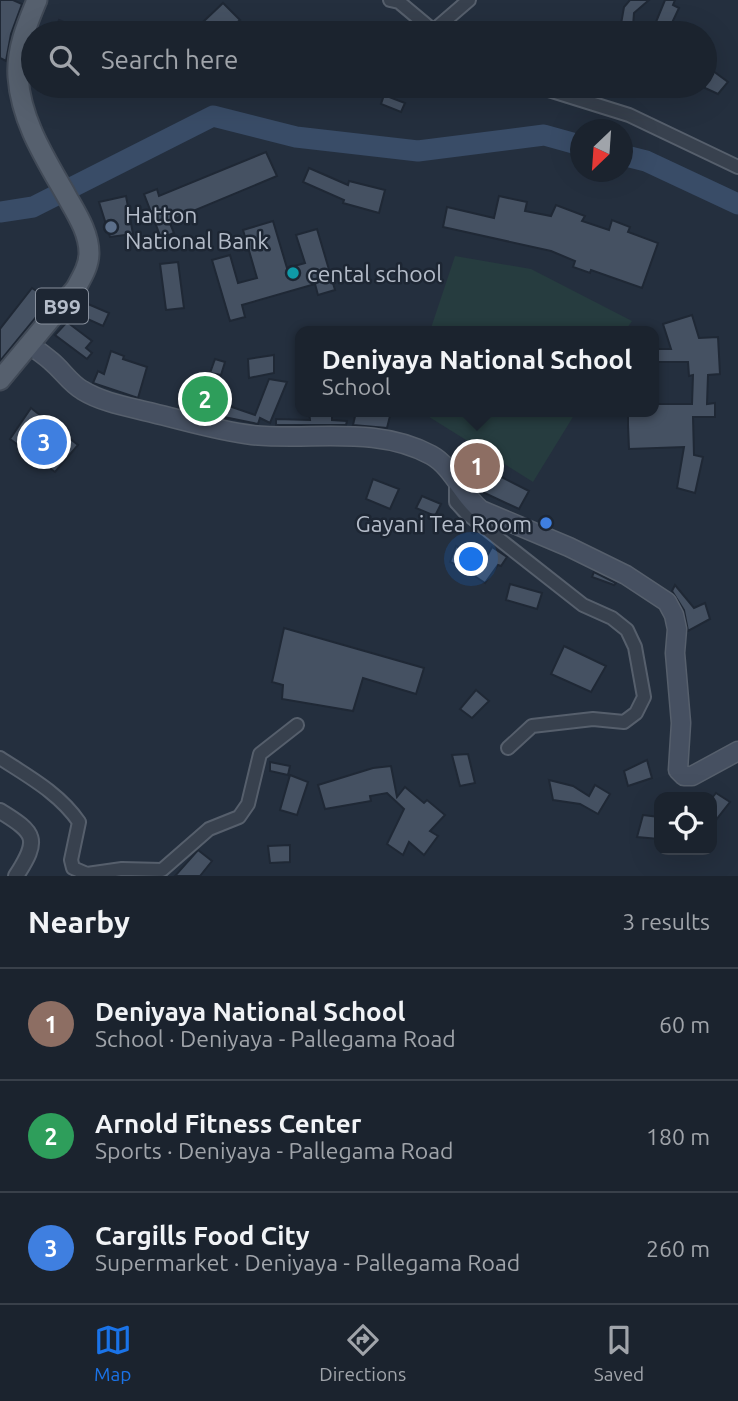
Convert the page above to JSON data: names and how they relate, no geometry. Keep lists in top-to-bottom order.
{
  "streets": {
    "main road": ["B99"]
  },
  "places": ["Hatton National Bank", "cental school", "Gayani Tea Room"],
  "north": "bottom left",
  "page": {
    "search": "Search here",
    "popup": ["Deniyaya National School", "School"],
    "pins": ["2", "3", "1"],
    "heading": ["Nearby", "3 results"],
    "list": [
      {
        "mark": "1",
        "name": "Deniyaya National School",
        "note": "School · Deniyaya - Pallegama Road",
        "value": "60 m"
      },
      {
        "mark": "2",
        "name": "Arnold Fitness Center",
        "note": "Sports · Deniyaya - Pallegama Road",
        "value": "180 m"
      },
      {
        "mark": "3",
        "name": "Cargills Food City",
        "note": "Supermarket · Deniyaya - Pallegama Road",
        "value": "260 m"
      }
    ],
    "nav": ["Map", "Directions", "Saved"]
  }
}
